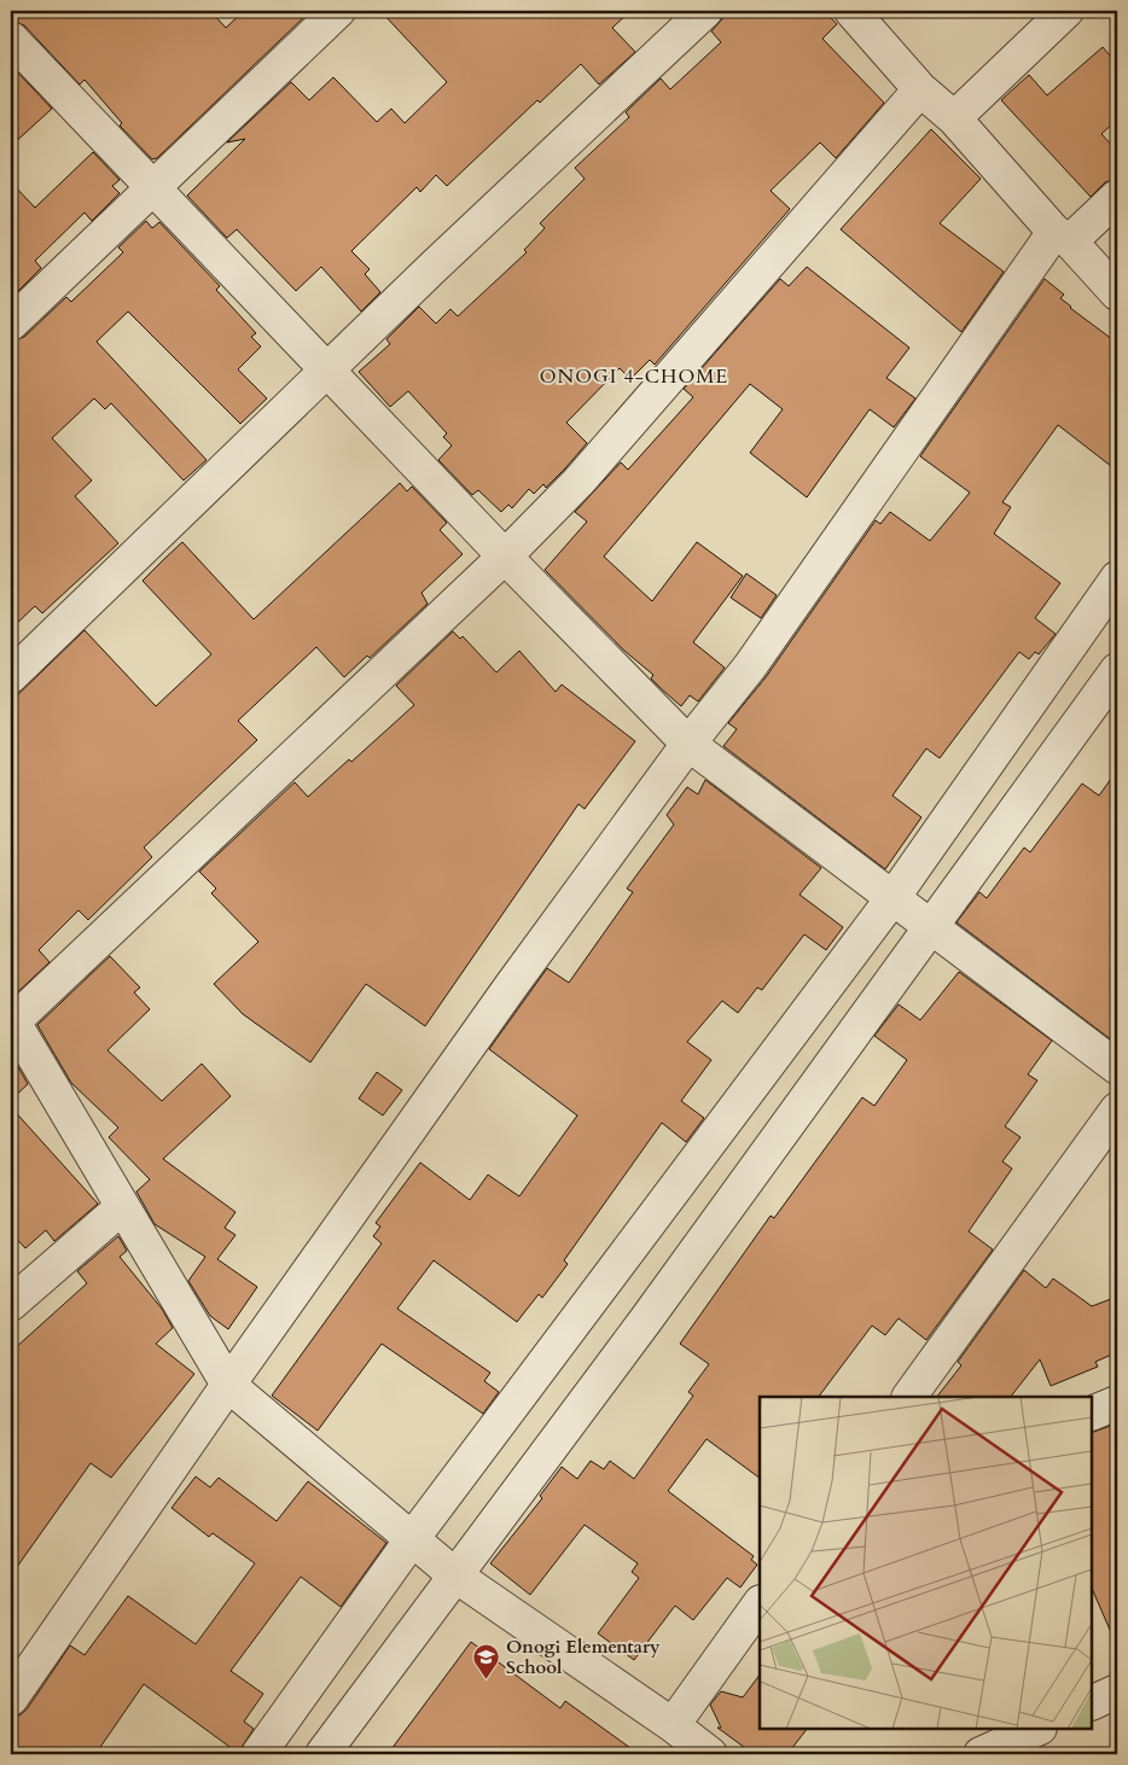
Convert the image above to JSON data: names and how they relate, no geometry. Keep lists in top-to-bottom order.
{
  "districts": ["ONOGI 4-CHOME"],
  "places": {
    "school or university": ["Onogi Elementary School"]
  }
}
